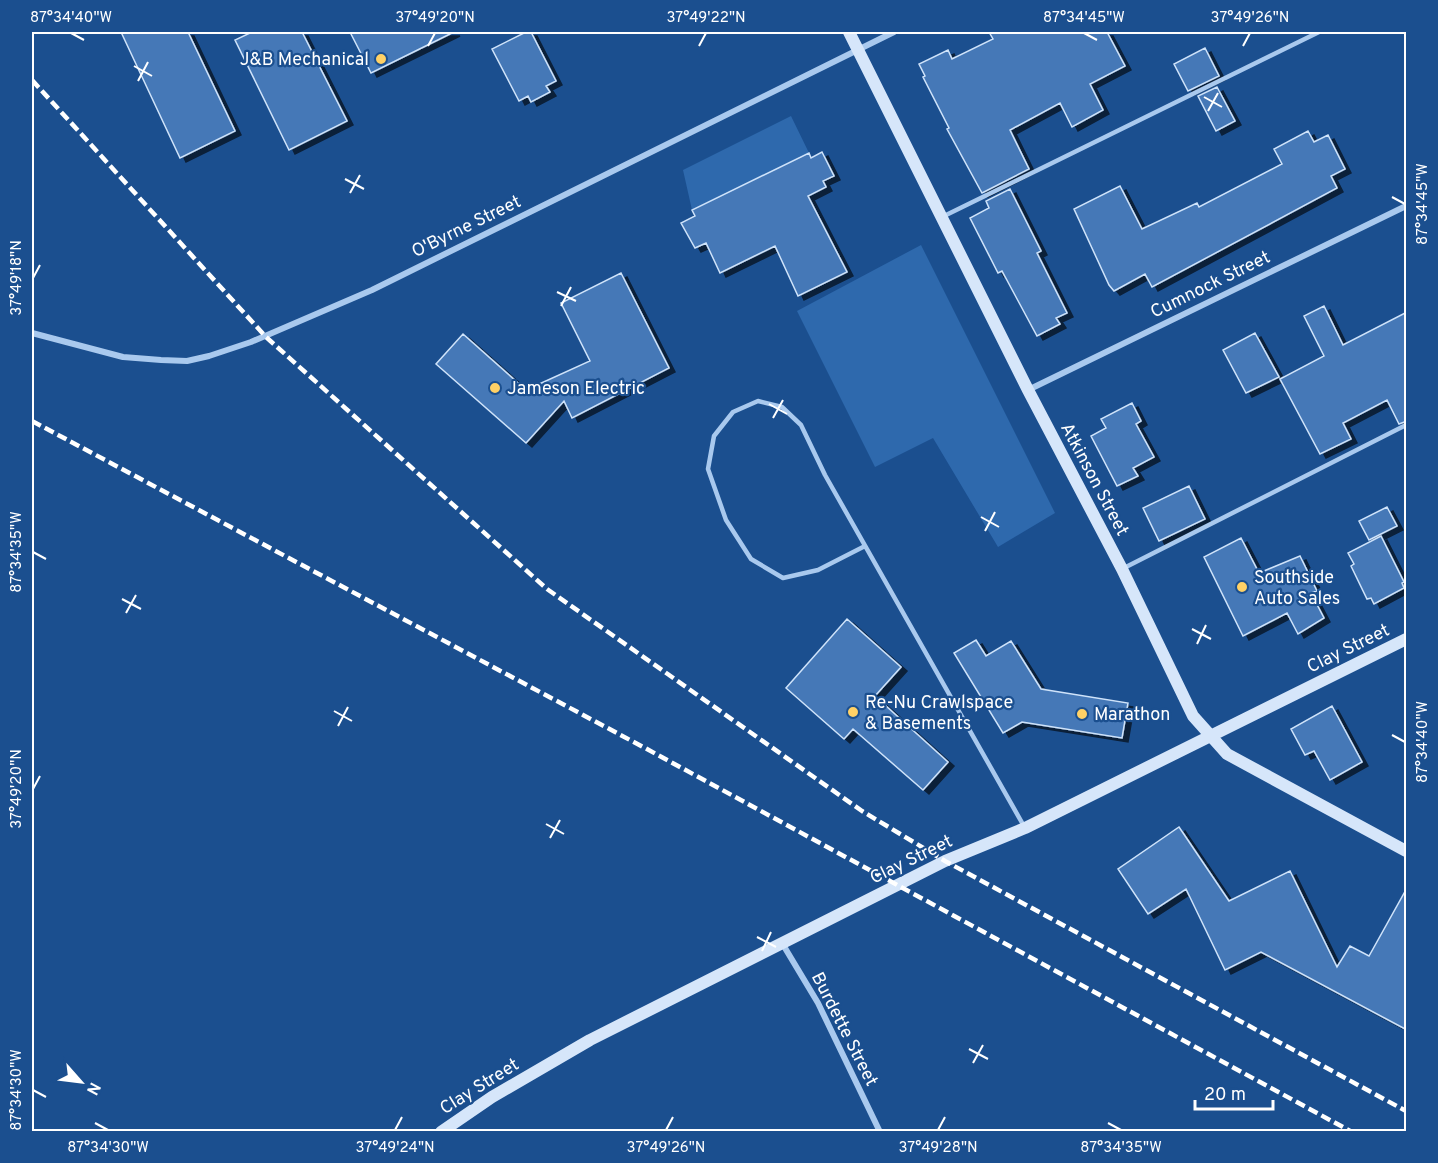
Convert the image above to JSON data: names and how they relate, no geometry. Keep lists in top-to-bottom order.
{
  "streets": {
    "street": [
      "O'Byrne Street",
      "Cumnock Street",
      "Atkinson Street",
      "Clay Street",
      "Burdette Street"
    ]
  },
  "crossings": [
    ["O'Byrne Street", "Atkinson Street"],
    ["Cumnock Street", "Atkinson Street"],
    ["Atkinson Street", "Clay Street"],
    ["Clay Street", "Burdette Street"]
  ],
  "places": [
    "J&B Mechanical",
    "Jameson Electric",
    "Southside Auto Sales",
    "Re-Nu Crawlspace & Basements",
    "Marathon"
  ],
  "scale_bar": "20 m",
  "north": "bottom right",
  "coordinates": [
    "87°34'40\"W",
    "37°49'20\"N",
    "37°49'22\"N",
    "87°34'45\"W",
    "37°49'26\"N",
    "37°49'18\"N",
    "87°34'35\"W",
    "87°34'30\"W",
    "37°49'24\"N",
    "37°49'28\"N"
  ]
}
